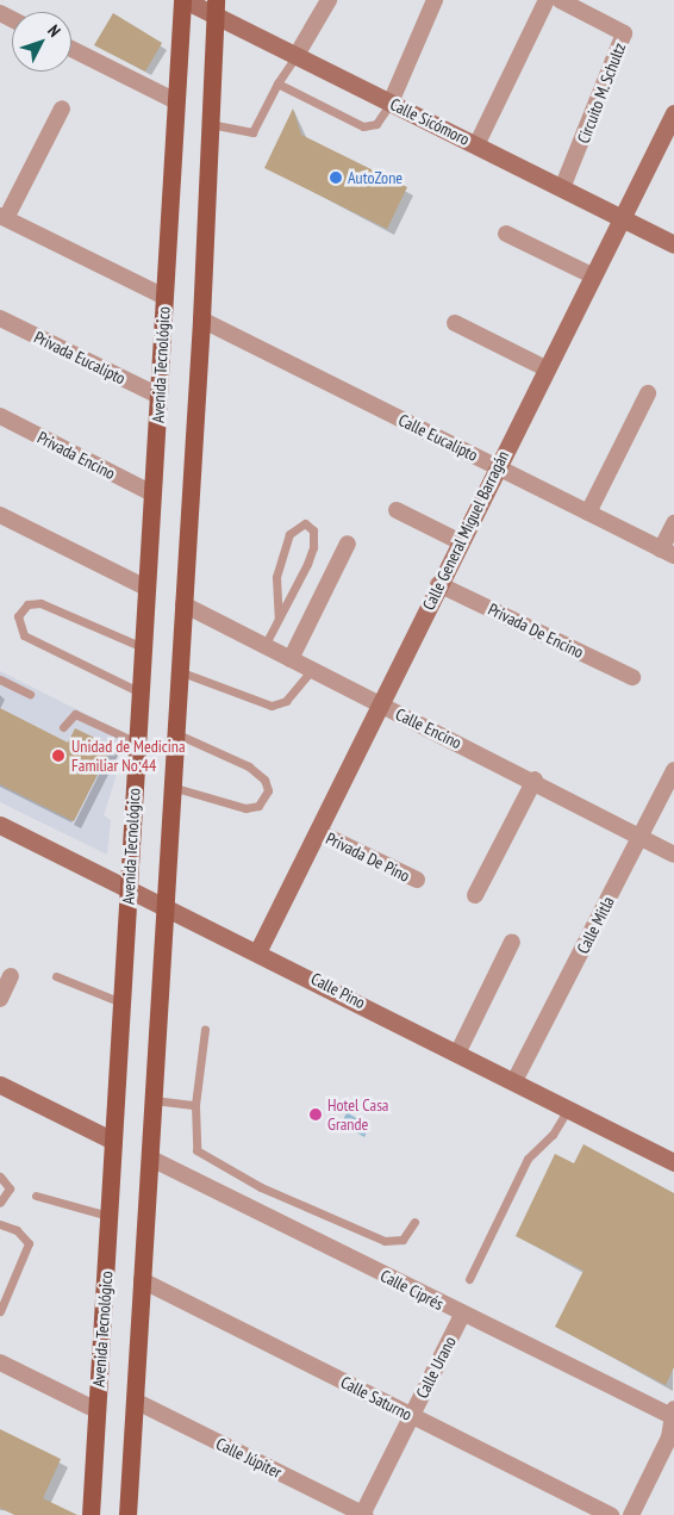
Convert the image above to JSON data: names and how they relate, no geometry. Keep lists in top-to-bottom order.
{
  "streets": {
    "main road": ["Avenida Tecnológico"],
    "street": [
      "Circuito M. Schultz",
      "Calle Sicómoro",
      "Privada Eucalipto",
      "Calle Eucalipto",
      "Privada Encino",
      "Calle General Miguel Barragán",
      "Privada De Encino",
      "Calle Encino",
      "Privada De Pino",
      "Calle Mitla",
      "Calle Pino",
      "Calle Ciprés",
      "Calle Urano",
      "Calle Saturno",
      "Calle Júpiter"
    ]
  },
  "crossings": [
    ["Circuito M. Schultz", "Calle Sicómoro"],
    ["Calle Sicómoro", "Avenida Tecnológico"],
    ["Calle Sicómoro", "Calle General Miguel Barragán"],
    ["Privada Eucalipto", "Avenida Tecnológico"],
    ["Avenida Tecnológico", "Privada Encino"],
    ["Avenida Tecnológico", "Calle Pino"],
    ["Calle Eucalipto", "Calle General Miguel Barragán"],
    ["Calle General Miguel Barragán", "Privada De Encino"],
    ["Calle General Miguel Barragán", "Calle Encino"],
    ["Calle General Miguel Barragán", "Privada De Pino"],
    ["Calle General Miguel Barragán", "Calle Pino"],
    ["Calle Encino", "Calle Mitla"],
    ["Calle Mitla", "Calle Pino"],
    ["Calle Ciprés", "Calle Urano"],
    ["Calle Urano", "Calle Saturno"],
    ["Calle Urano", "Calle Júpiter"]
  ],
  "places": ["AutoZone", "Unidad de Medicina Familiar No:44", "Hotel Casa Grande"],
  "north": "top right"
}
